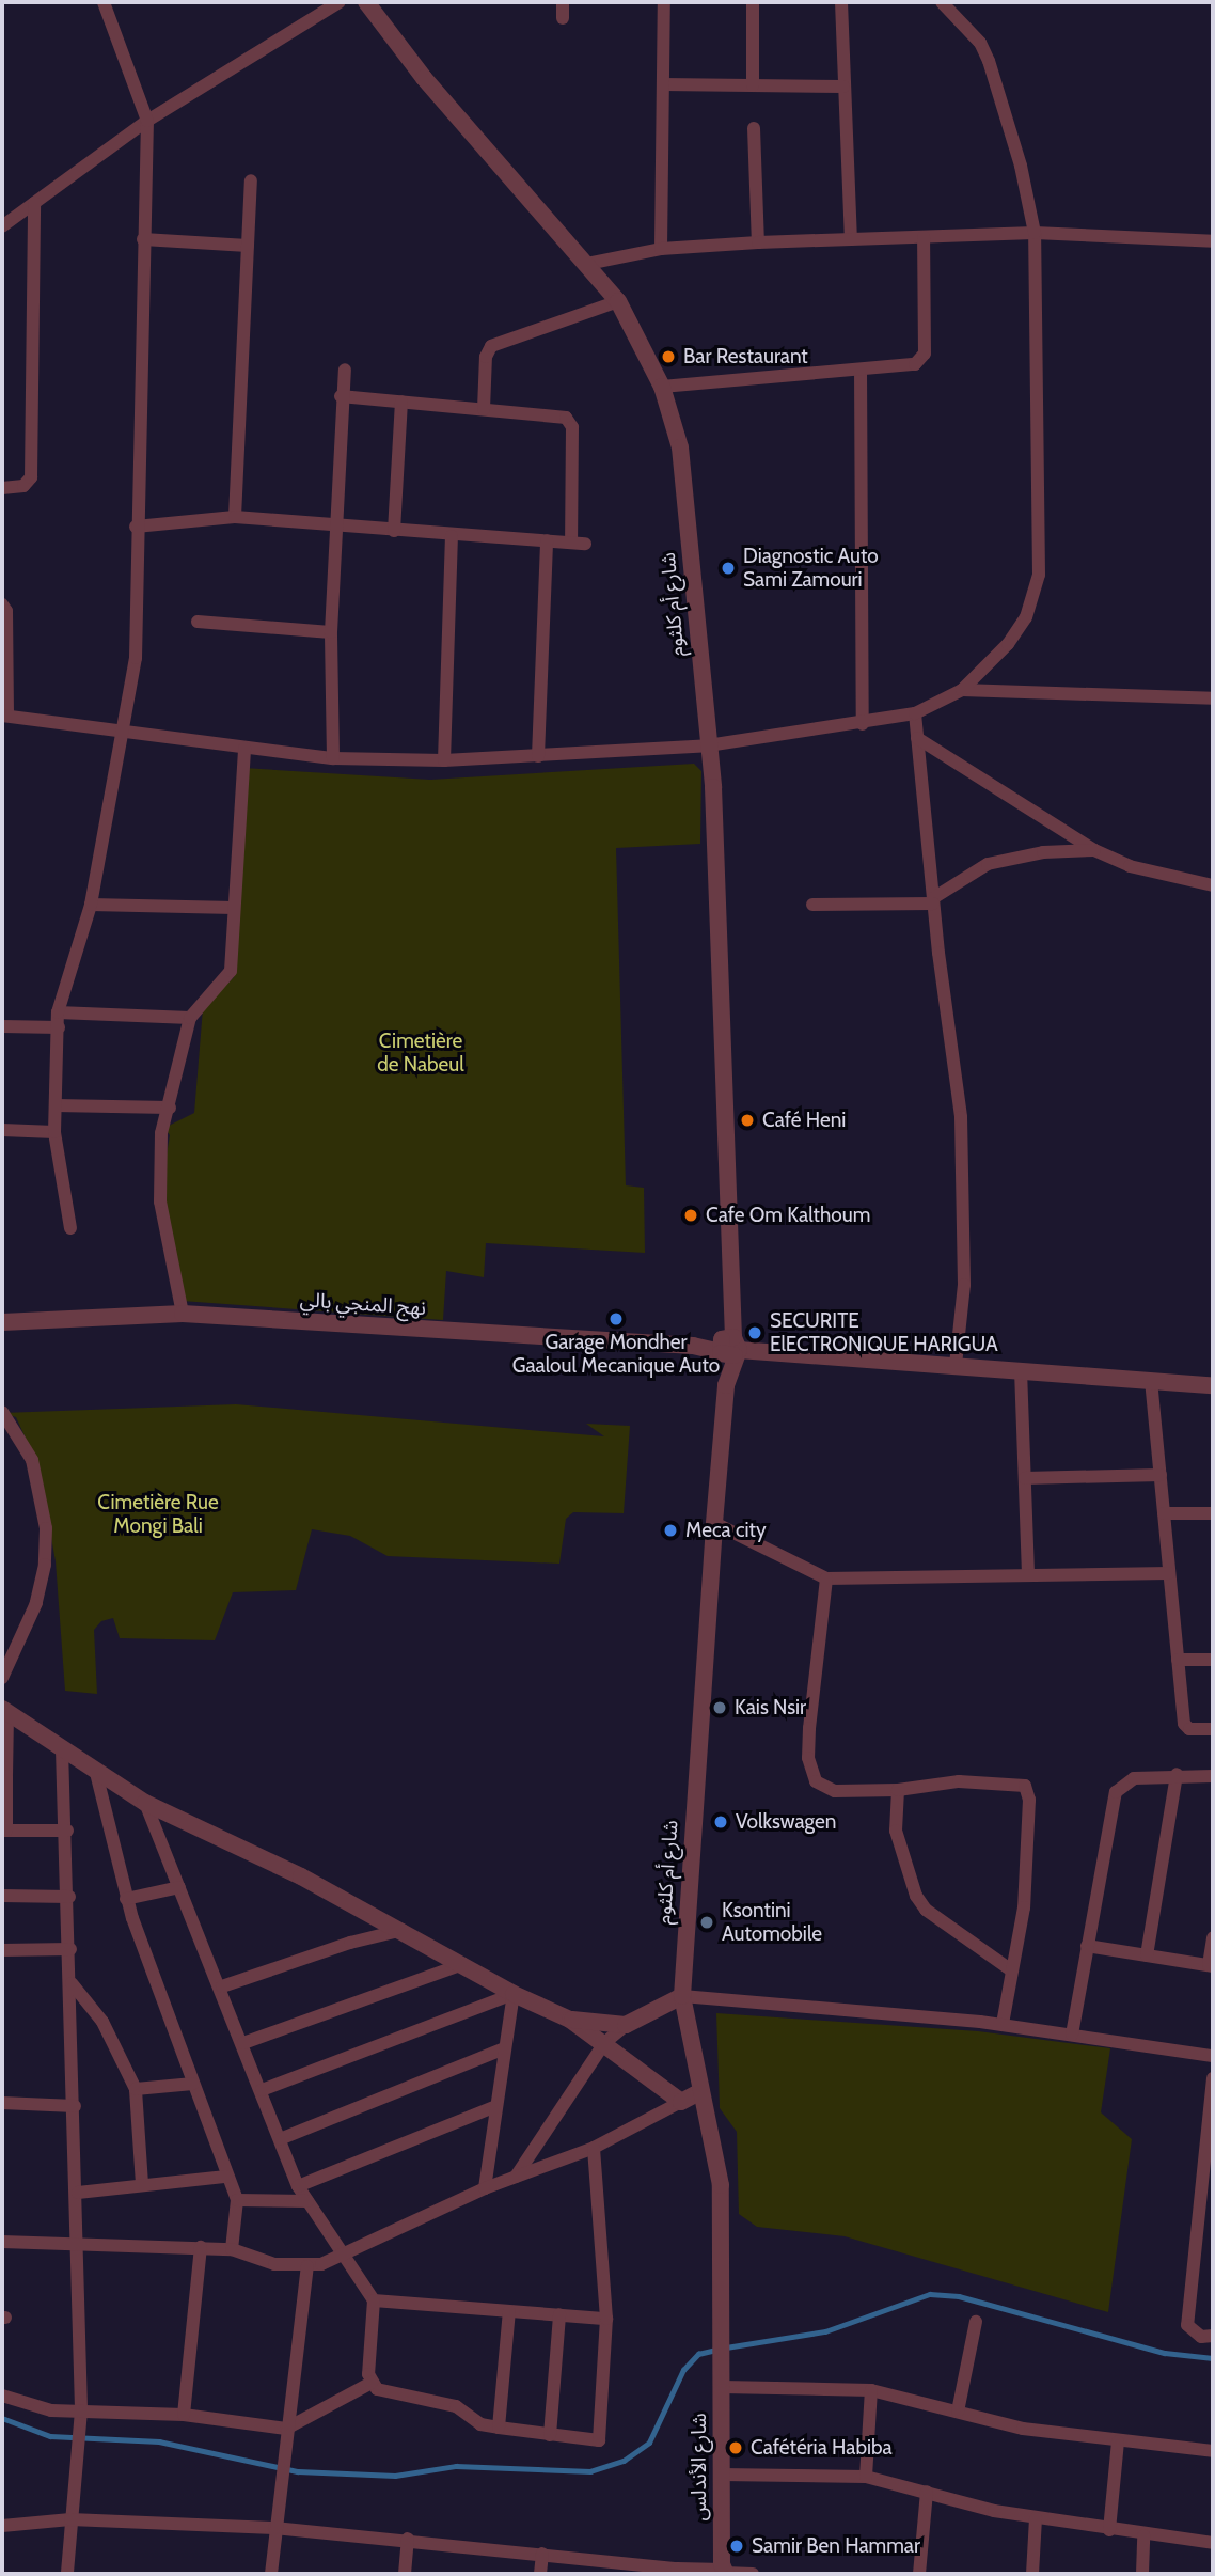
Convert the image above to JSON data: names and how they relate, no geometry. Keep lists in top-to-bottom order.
{
  "streets": {
    "street": ["شارع أم كلثوم", "نهج المنجي بالي", "شارع الأندلس"]
  },
  "crossings": [
    ["شارع أم كلثوم", "نهج المنجي بالي"],
    ["شارع أم كلثوم", "شارع الأندلس"]
  ],
  "parks": ["Cimetière de Nabeul", "Cimetière Rue Mongi Bali"],
  "places": [
    "Bar Restaurant",
    "Diagnostic Auto Sami Zamouri",
    "Café Heni",
    "Cafe Om Kalthoum",
    "Garage Mondher Gaaloul Mecanique Auto",
    "SECURITE ElECTRONIQUE HARIGUA",
    "Meca city",
    "Kais Nsir",
    "Volkswagen",
    "Ksontini Automobile",
    "Cafétéria Habiba",
    "Samir Ben Hammar"
  ]
}
